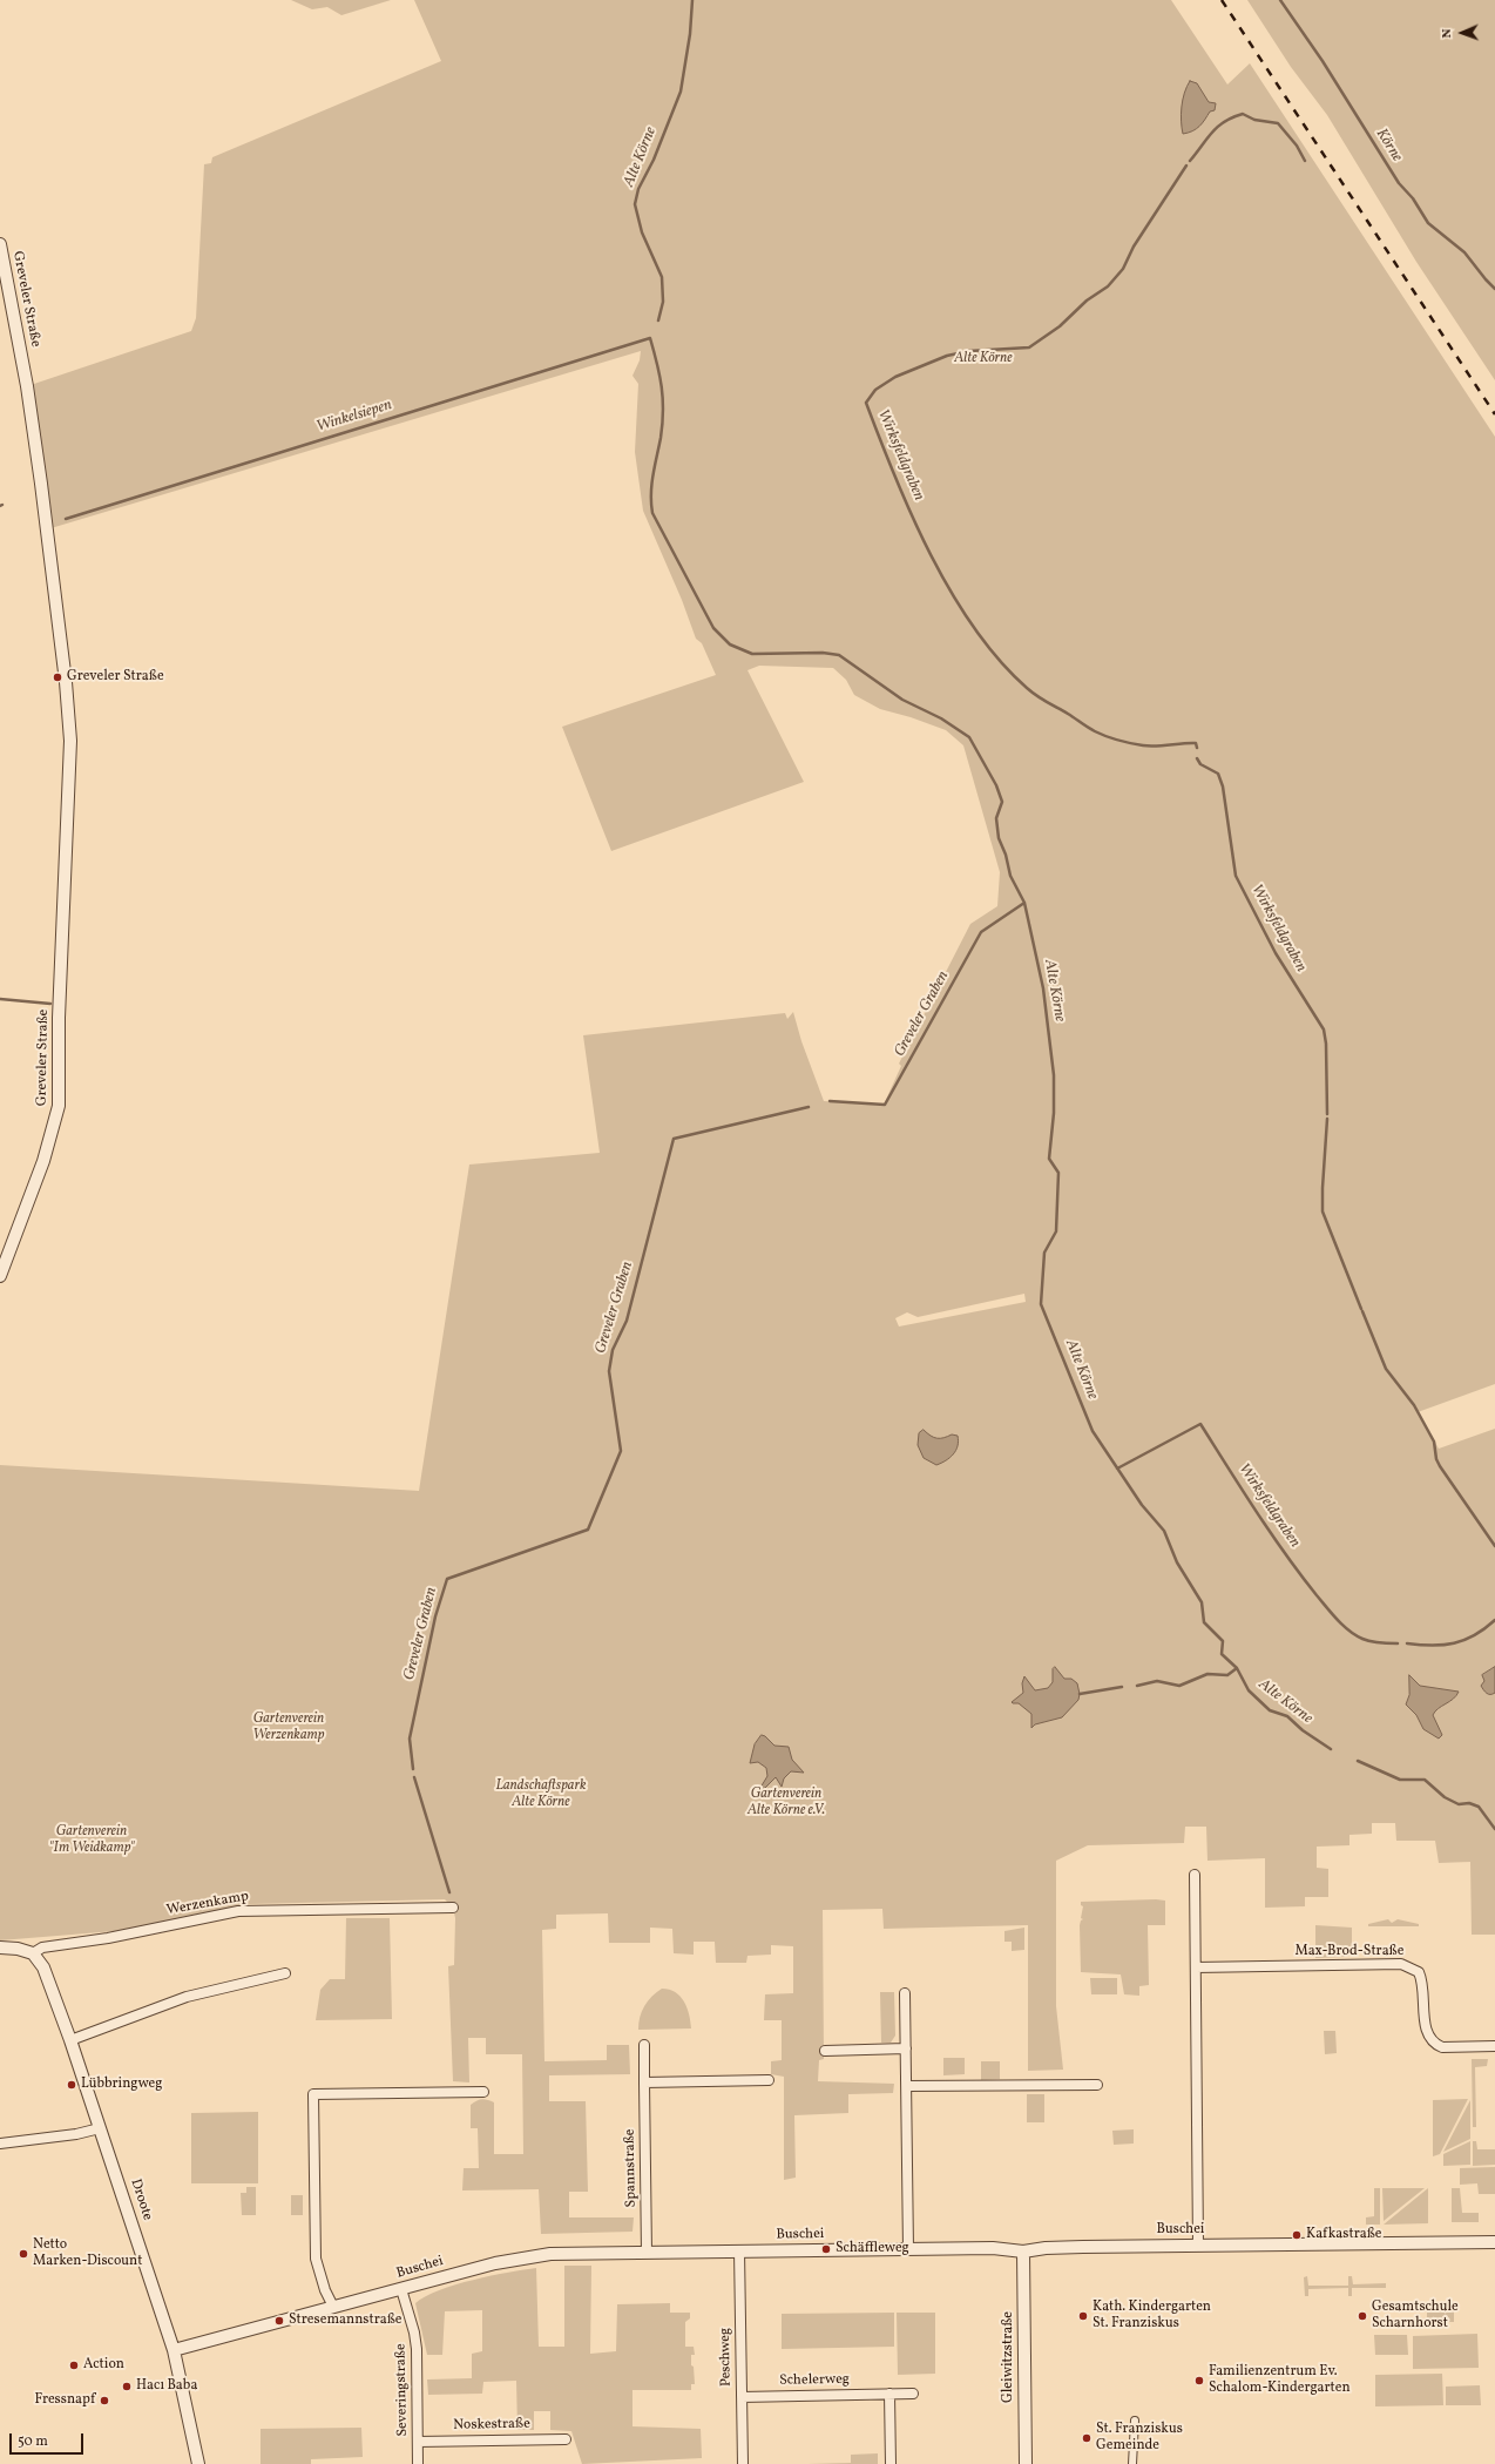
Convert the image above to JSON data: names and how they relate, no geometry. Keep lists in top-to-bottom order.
{
  "streets": {
    "street": [
      "Greveler Straße",
      "Werzenkamp",
      "Max-Brod-Straße",
      "Spannstraße",
      "Droote",
      "Buschei",
      "Peschweg",
      "Gleiwitzstraße",
      "Schelerweg",
      "Severingstraße",
      "Noskestraße"
    ]
  },
  "crossings": [
    ["Werzenkamp", "Droote"],
    ["Spannstraße", "Buschei"],
    ["Droote", "Buschei"],
    ["Buschei", "Peschweg"],
    ["Buschei", "Gleiwitzstraße"],
    ["Buschei", "Severingstraße"],
    ["Peschweg", "Schelerweg"],
    ["Severingstraße", "Noskestraße"]
  ],
  "water": [
    "Körne",
    "Alte Körne",
    "Winkelsiepen",
    "Wirksfeldgraben",
    "Greveler Graben"
  ],
  "parks": [
    "Alte Körne",
    "Gartenverein Werzenkamp",
    "Landschaftspark Alte Körne",
    "Gartenverein Alte Körne e.V.",
    "Gartenverein \"Im Weidkamp\""
  ],
  "places": [
    "Greveler Straße",
    "Lübbringweg",
    "Kafkastraße",
    "Schäffleweg",
    "Netto Marken-Discount",
    "Kath. Kindergarten St. Franziskus",
    "Gesamtschule Scharnhorst",
    "Stresemannstraße",
    "Action",
    "Familienzentrum Ev. Schalom-Kindergarten",
    "Hacı Baba",
    "Fressnapf",
    "St. Franziskus Gemeinde"
  ],
  "scale_bar": "50 m",
  "north": "left"
}
